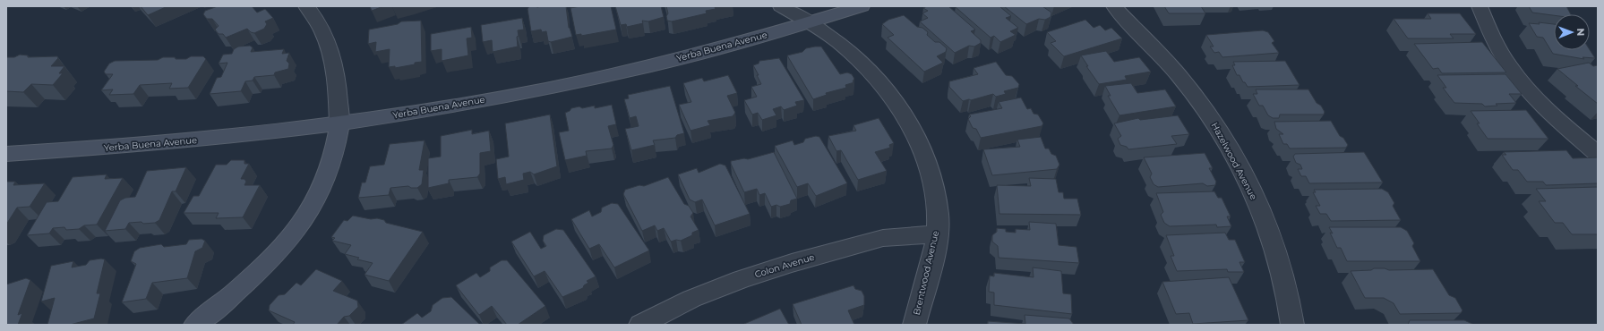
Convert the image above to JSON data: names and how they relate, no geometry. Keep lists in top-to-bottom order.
{
  "streets": {
    "street": [
      "Yerba Buena Avenue",
      "Hazelwood Avenue",
      "Colon Avenue",
      "Brentwood Avenue"
    ]
  },
  "crossings": [
    ["Yerba Buena Avenue", "Brentwood Avenue"],
    ["Colon Avenue", "Brentwood Avenue"]
  ],
  "north": "right"
}
